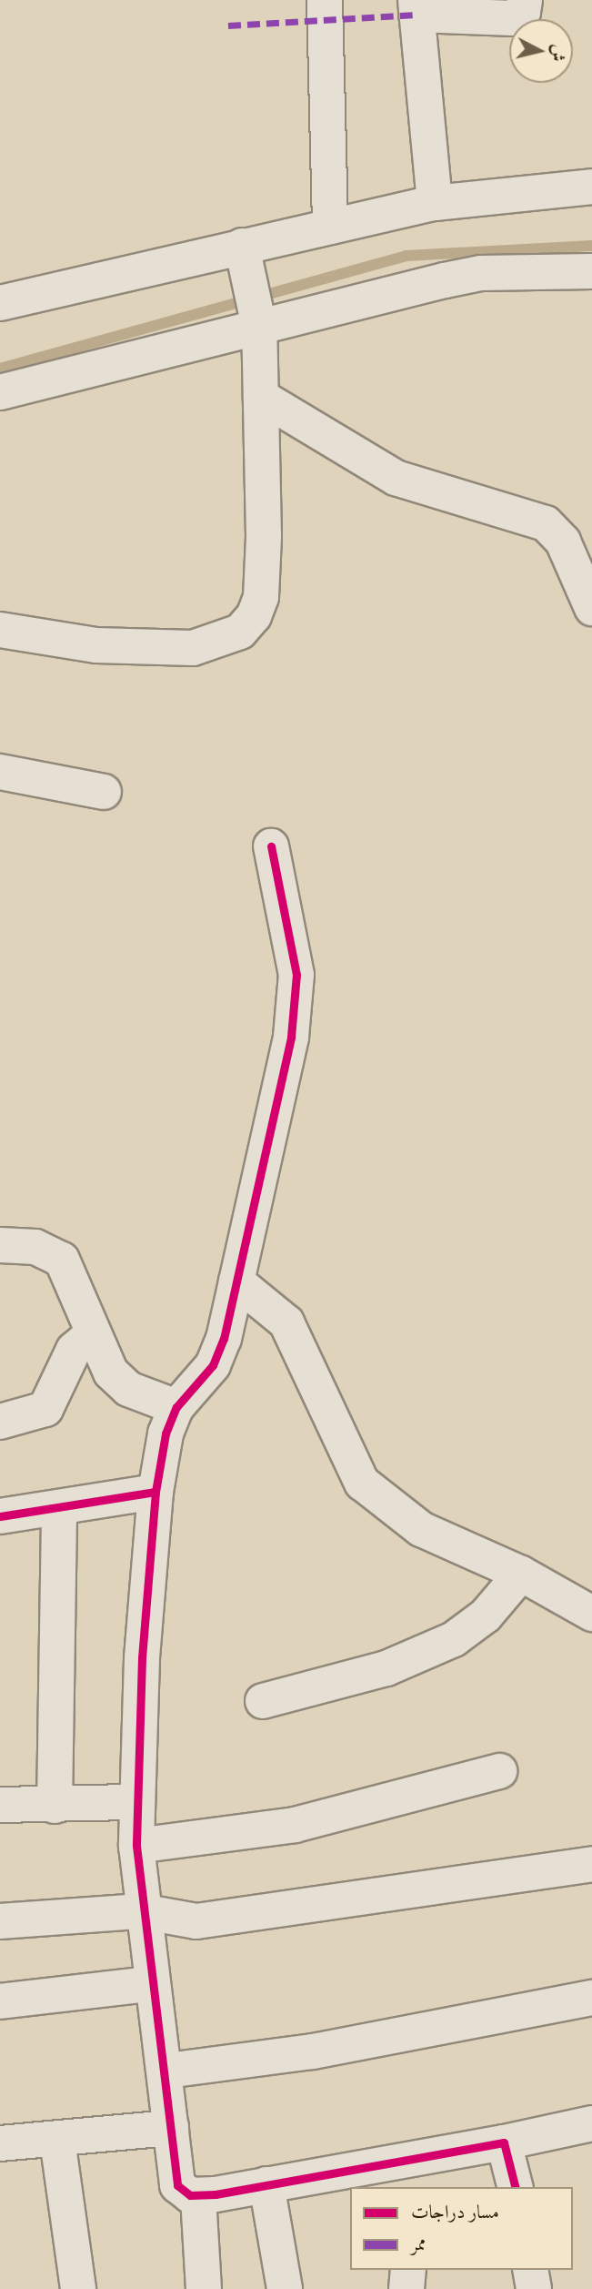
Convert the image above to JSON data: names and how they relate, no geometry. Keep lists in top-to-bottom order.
{
  "legend": ["مسار دراجات", "ممر"],
  "north": "right"
}
